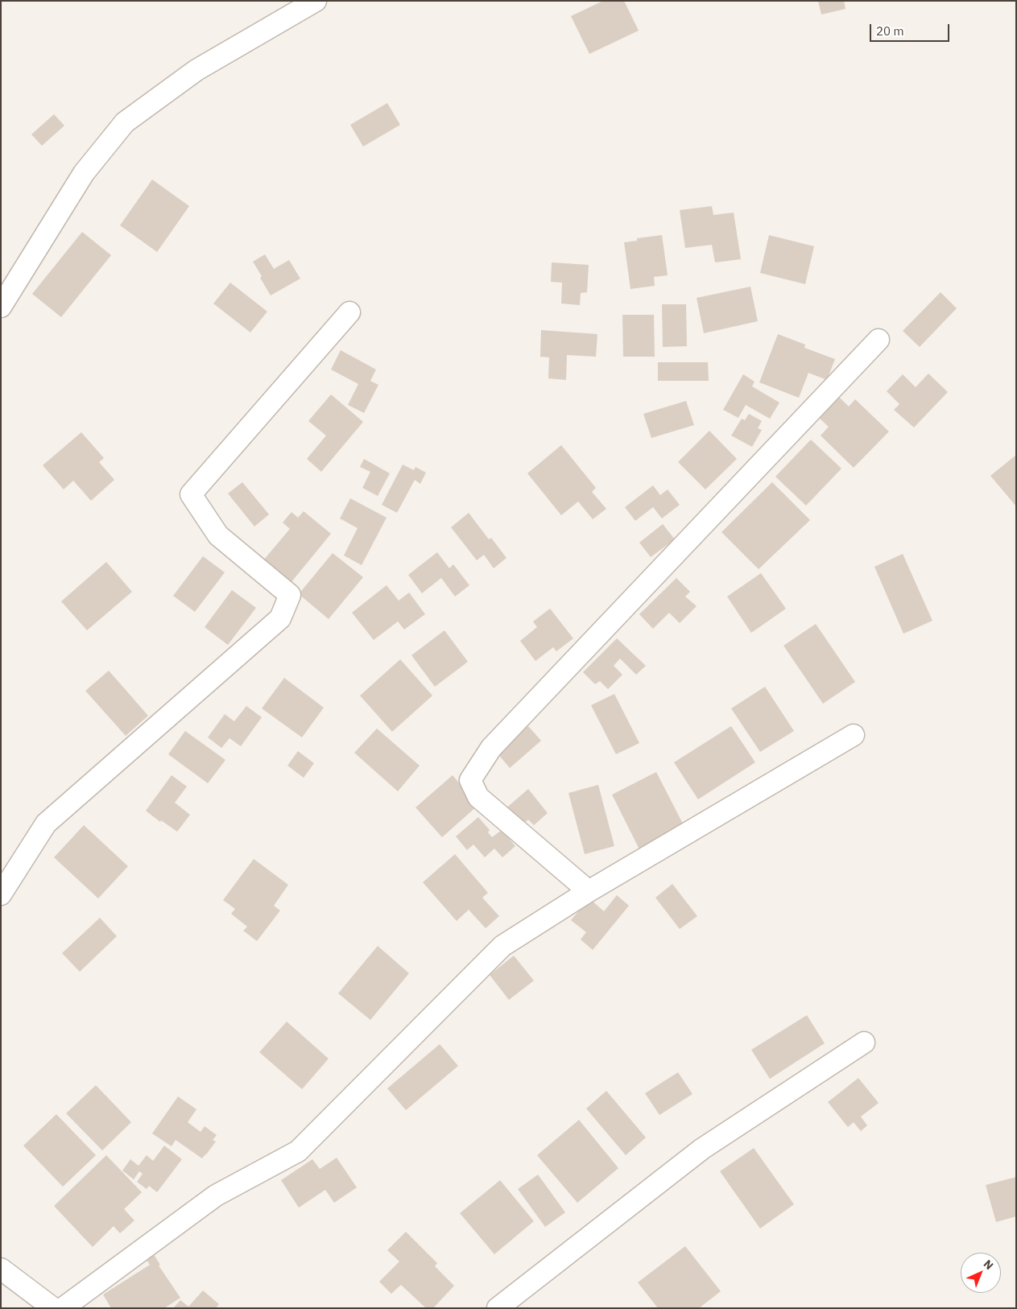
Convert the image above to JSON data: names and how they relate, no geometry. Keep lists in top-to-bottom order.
{
  "scale_bar": "20 m",
  "north": "top right"
}
